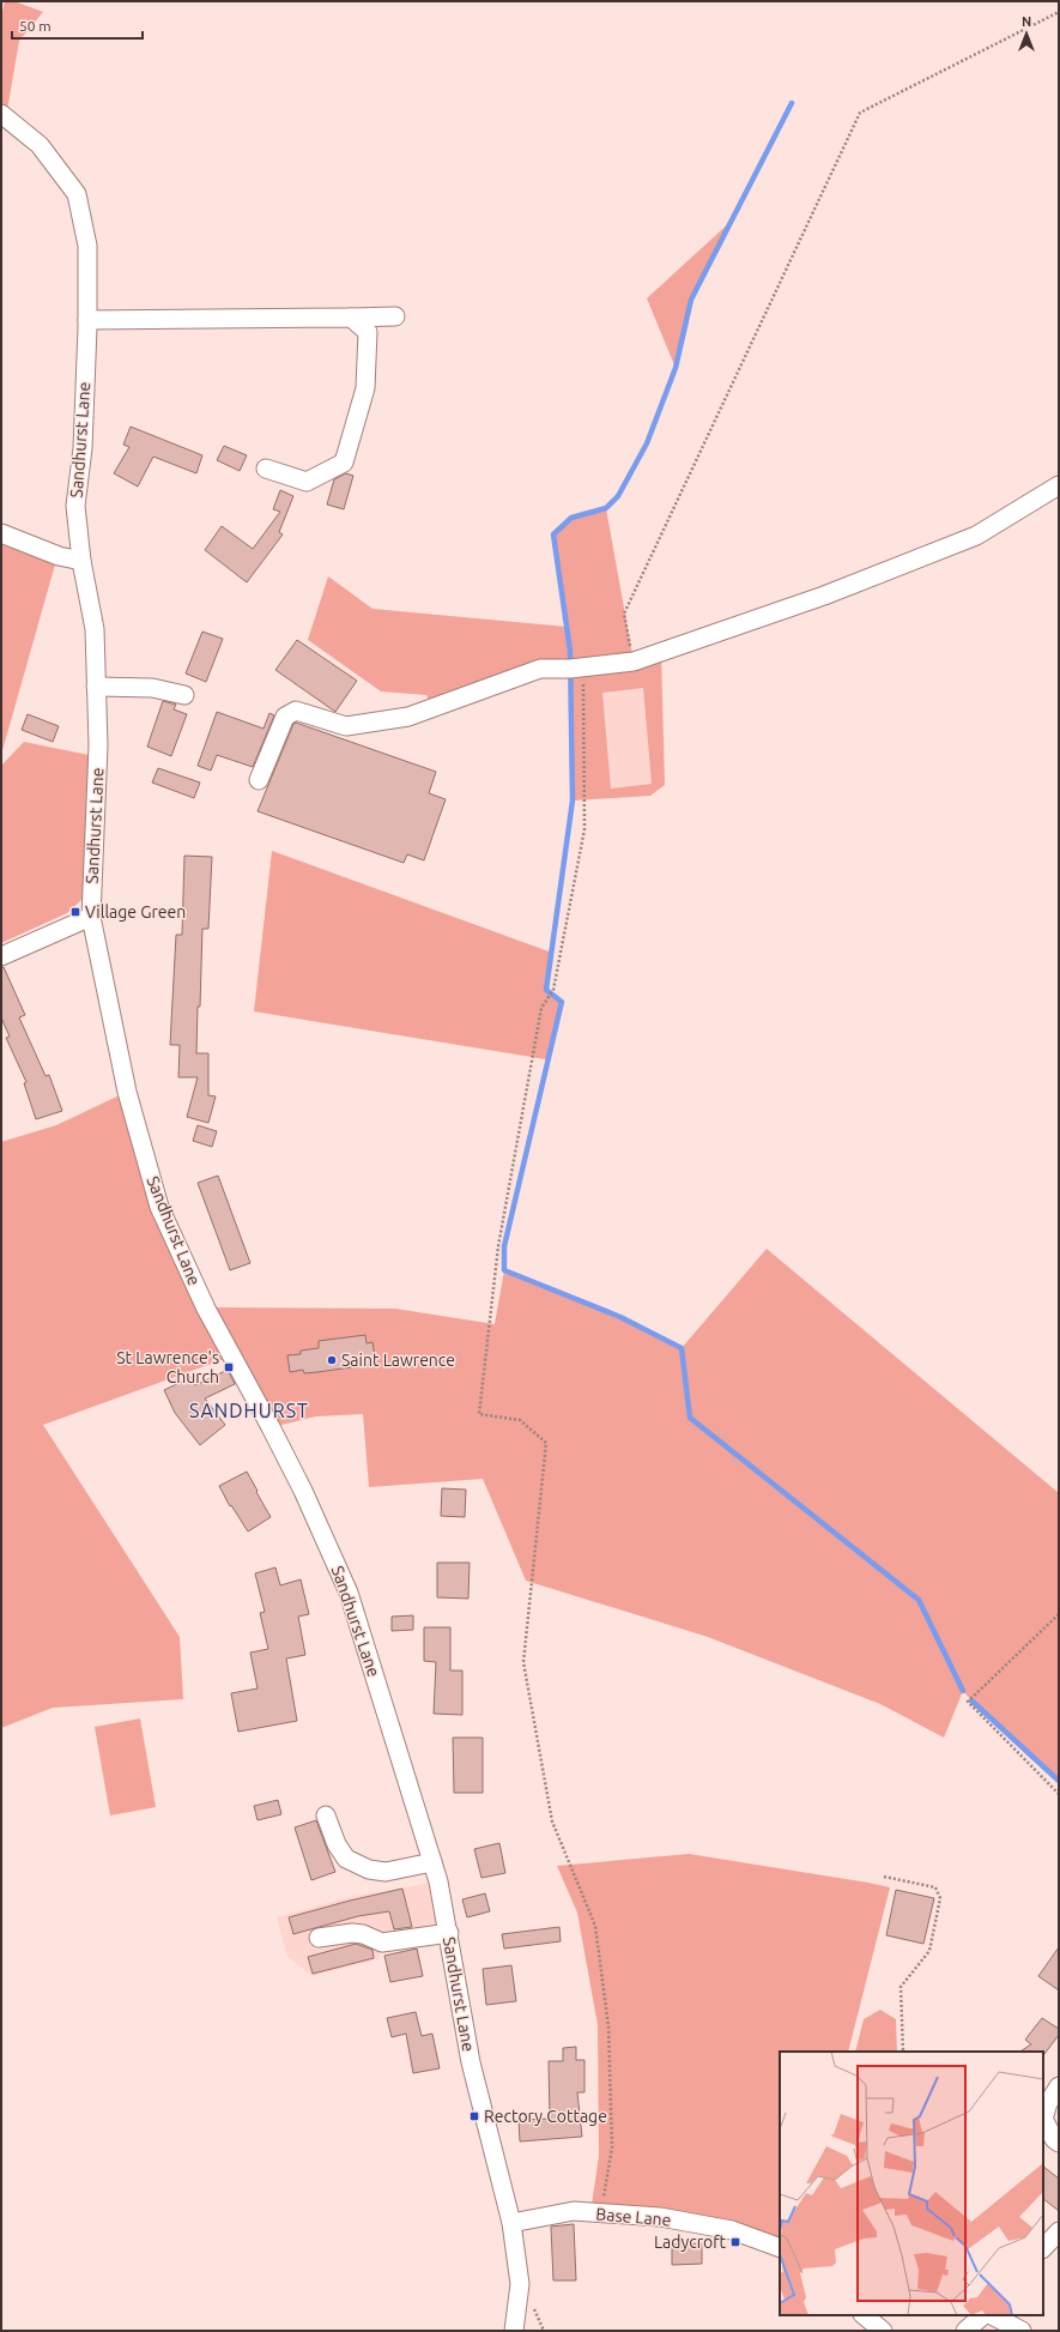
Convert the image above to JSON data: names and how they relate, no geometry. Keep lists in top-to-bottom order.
{
  "streets": {
    "street": ["Sandhurst Lane", "Base Lane"]
  },
  "crossings": [
    ["Sandhurst Lane", "Base Lane"]
  ],
  "districts": ["SANDHURST"],
  "places": {
    "transit": [
      "Village Green",
      "St Lawrence's Church",
      "Rectory Cottage",
      "Ladycroft"
    ],
    "other": ["Saint Lawrence"]
  },
  "scale_bar": "50 m",
  "north": "top"
}
